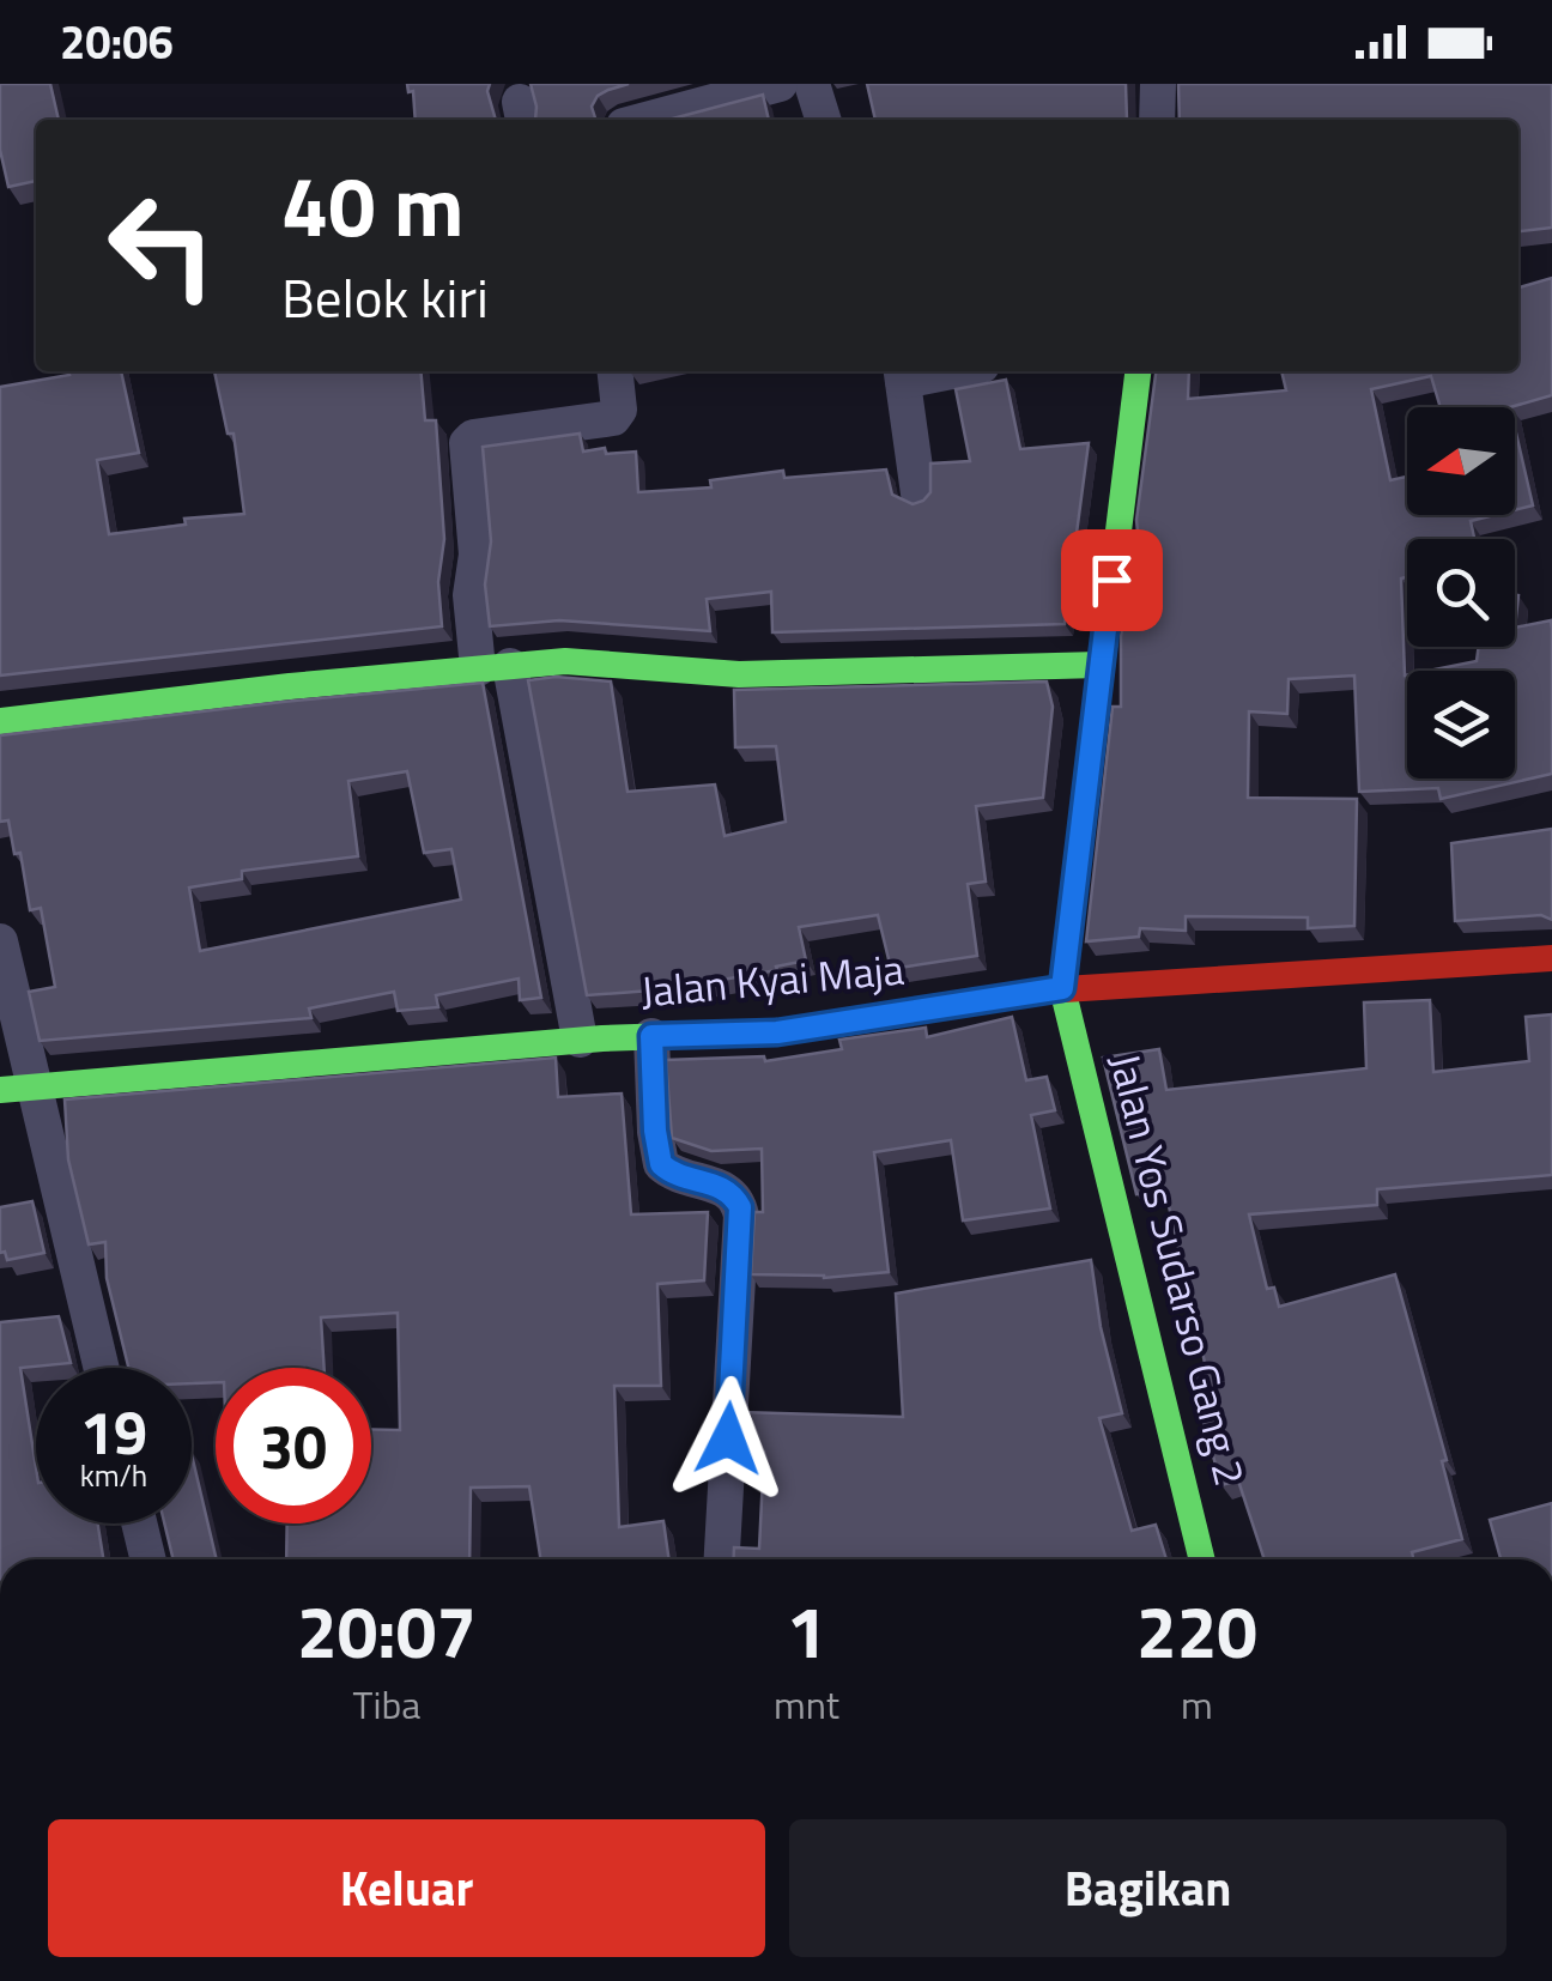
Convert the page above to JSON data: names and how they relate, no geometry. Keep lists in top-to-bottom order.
{
  "streets": {
    "street": ["Jalan Kyai Maja", "Jalan Yos Sudarso Gang 2"]
  },
  "crossings": [
    ["Jalan Kyai Maja", "Jalan Yos Sudarso Gang 2"]
  ],
  "north": "left",
  "page": {
    "status": "20:06",
    "turn": ["40 m", "Belok kiri"],
    "speed": "19 km/h",
    "limit": "30",
    "eta": [
      "20:07",
      "Tiba",
      "1",
      "mnt",
      "220",
      "m"
    ],
    "buttons": ["Keluar", "Bagikan"]
  }
}
